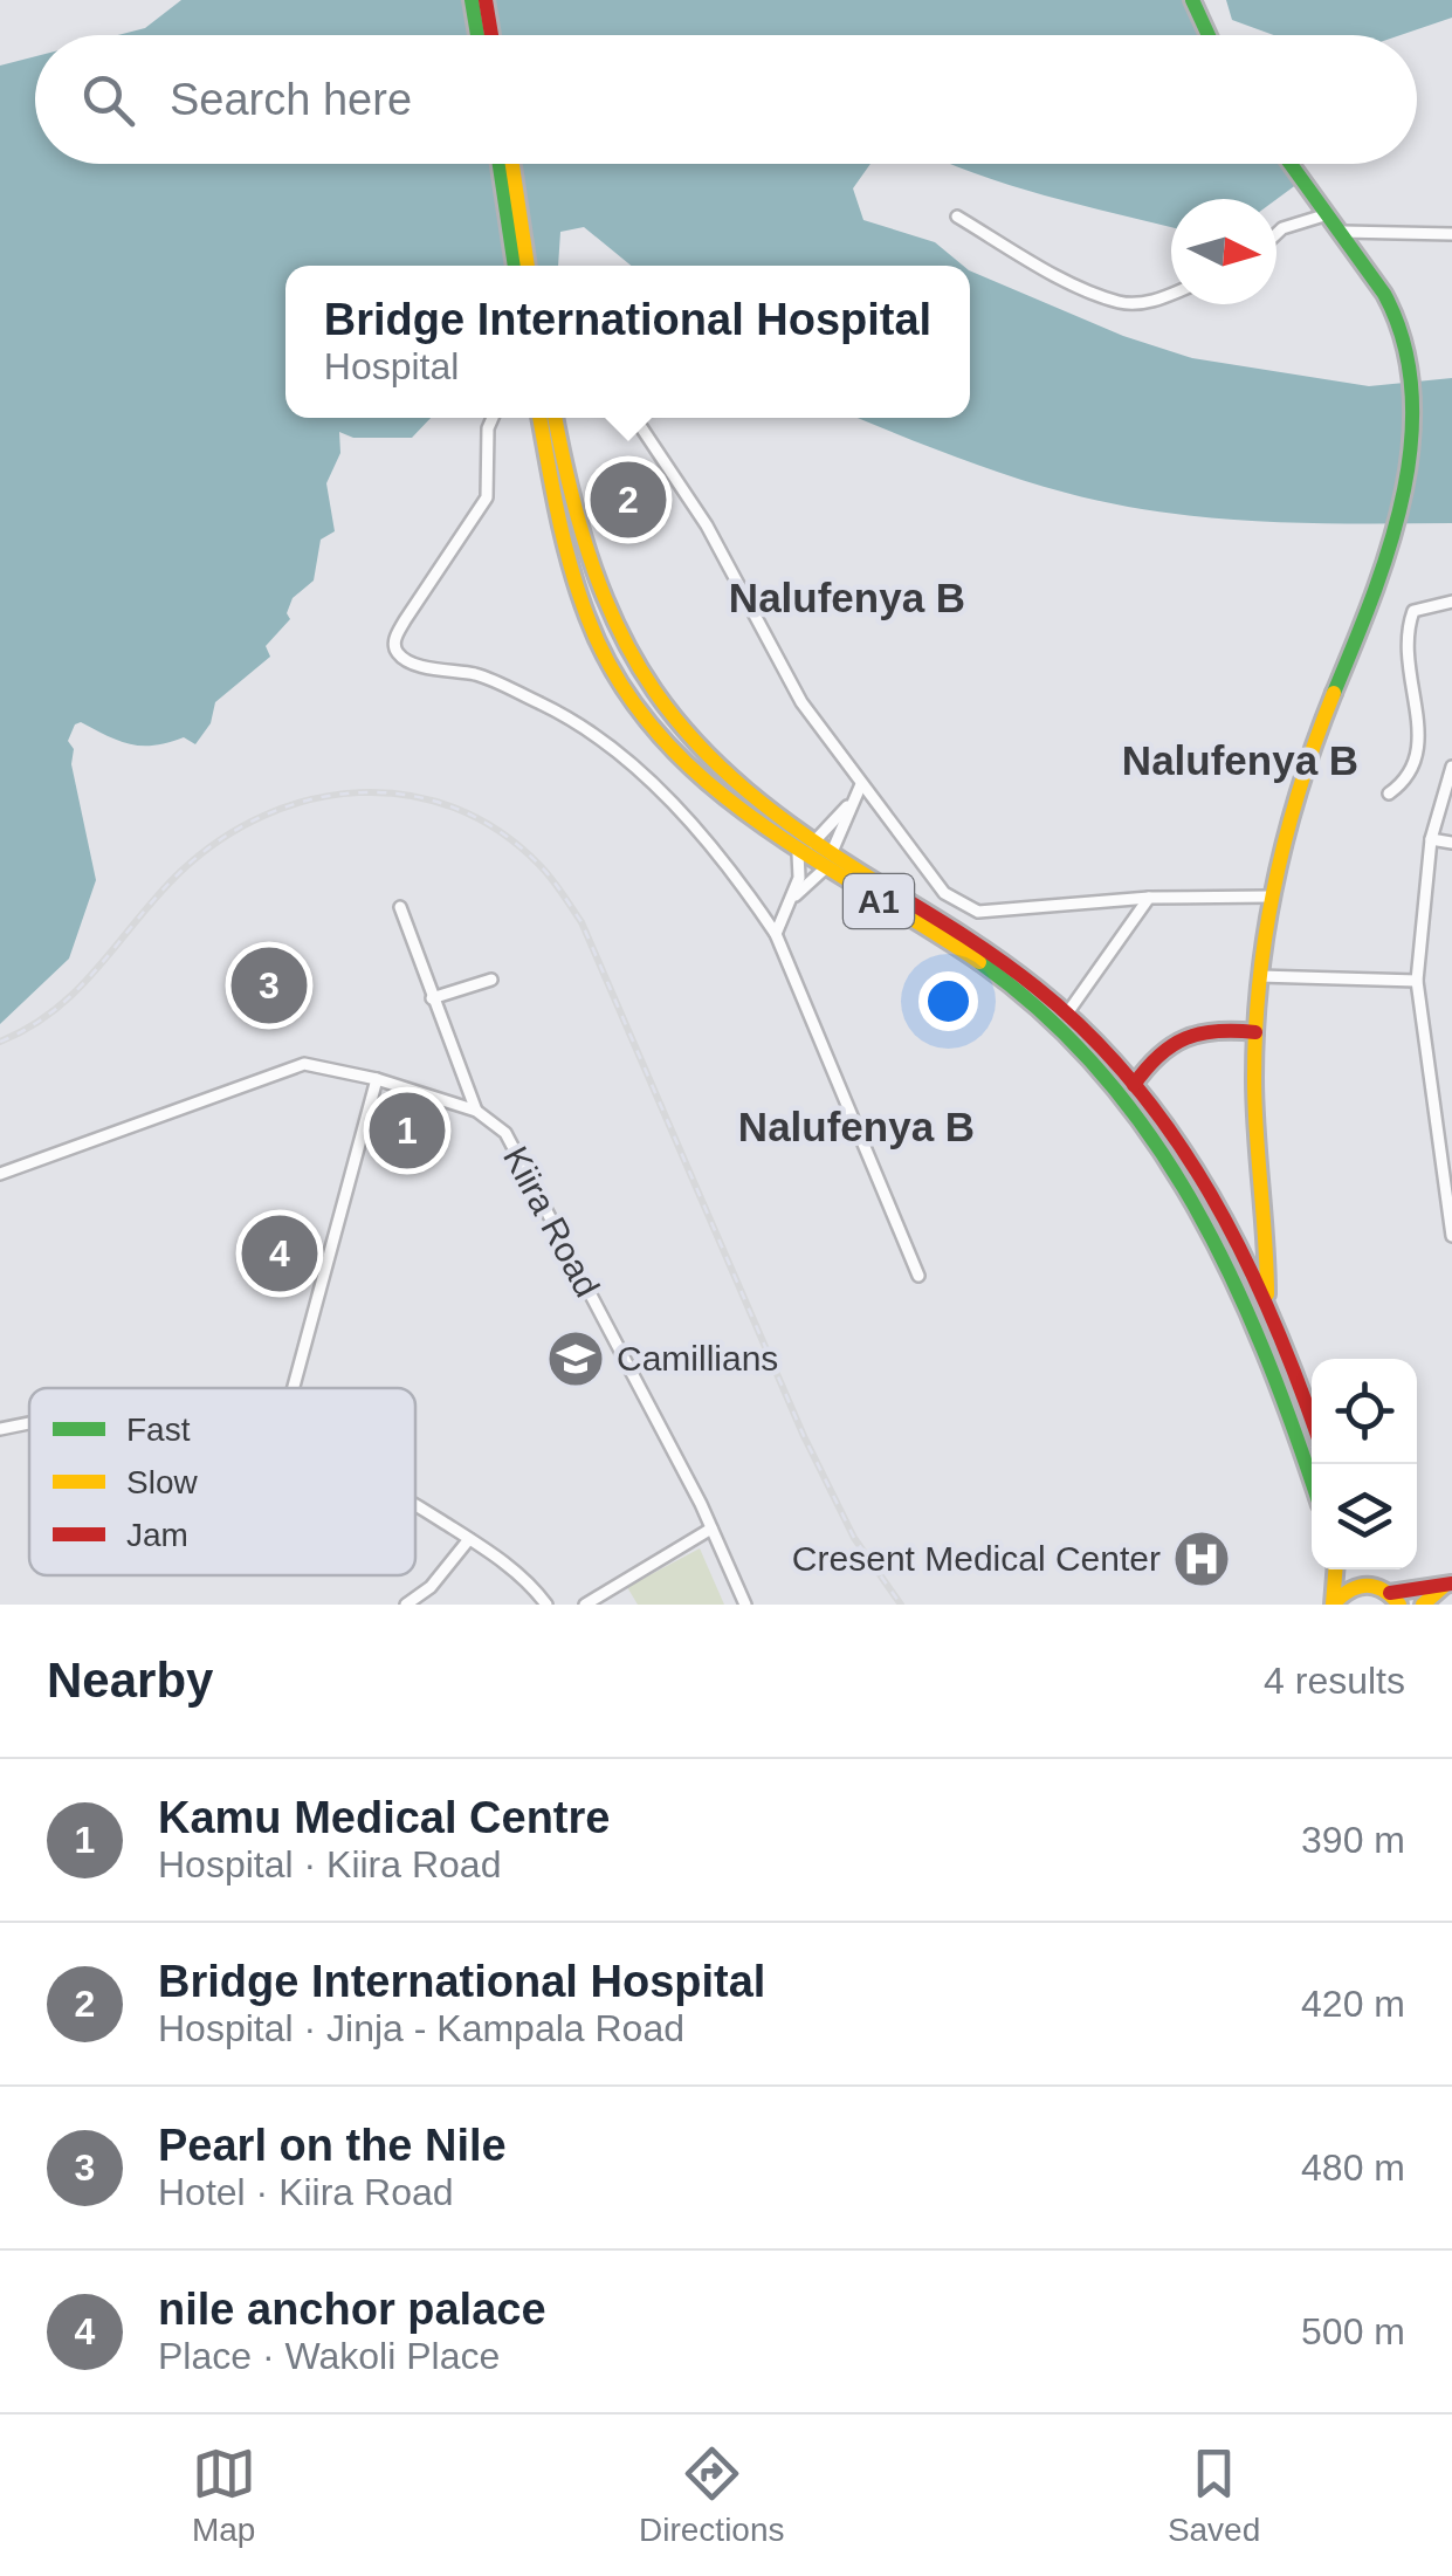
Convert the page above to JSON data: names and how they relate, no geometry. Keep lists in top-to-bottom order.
{
  "streets": {
    "main road": ["A1"],
    "street": ["Kiira Road"]
  },
  "districts": ["Nalufenya B", "Nalufenya B", "Nalufenya B"],
  "places": {
    "school or university": ["Camillians"],
    "hospital": ["Cresent Medical Center"]
  },
  "legend": ["Fast", "Slow", "Jam"],
  "north": "right",
  "page": {
    "search": "Search here",
    "popup": ["Bridge International Hospital", "Hospital"],
    "pins": [
      "2",
      "3",
      "1",
      "4"
    ],
    "heading": ["Nearby", "4 results"],
    "list": [
      {
        "mark": "1",
        "name": "Kamu Medical Centre",
        "note": "Hospital · Kiira Road",
        "value": "390 m"
      },
      {
        "mark": "2",
        "name": "Bridge International Hospital",
        "note": "Hospital · Jinja - Kampala Road",
        "value": "420 m"
      },
      {
        "mark": "3",
        "name": "Pearl on the Nile",
        "note": "Hotel · Kiira Road",
        "value": "480 m"
      },
      {
        "mark": "4",
        "name": "nile anchor palace",
        "note": "Place · Wakoli Place",
        "value": "500 m"
      }
    ],
    "nav": ["Map", "Directions", "Saved"]
  }
}
